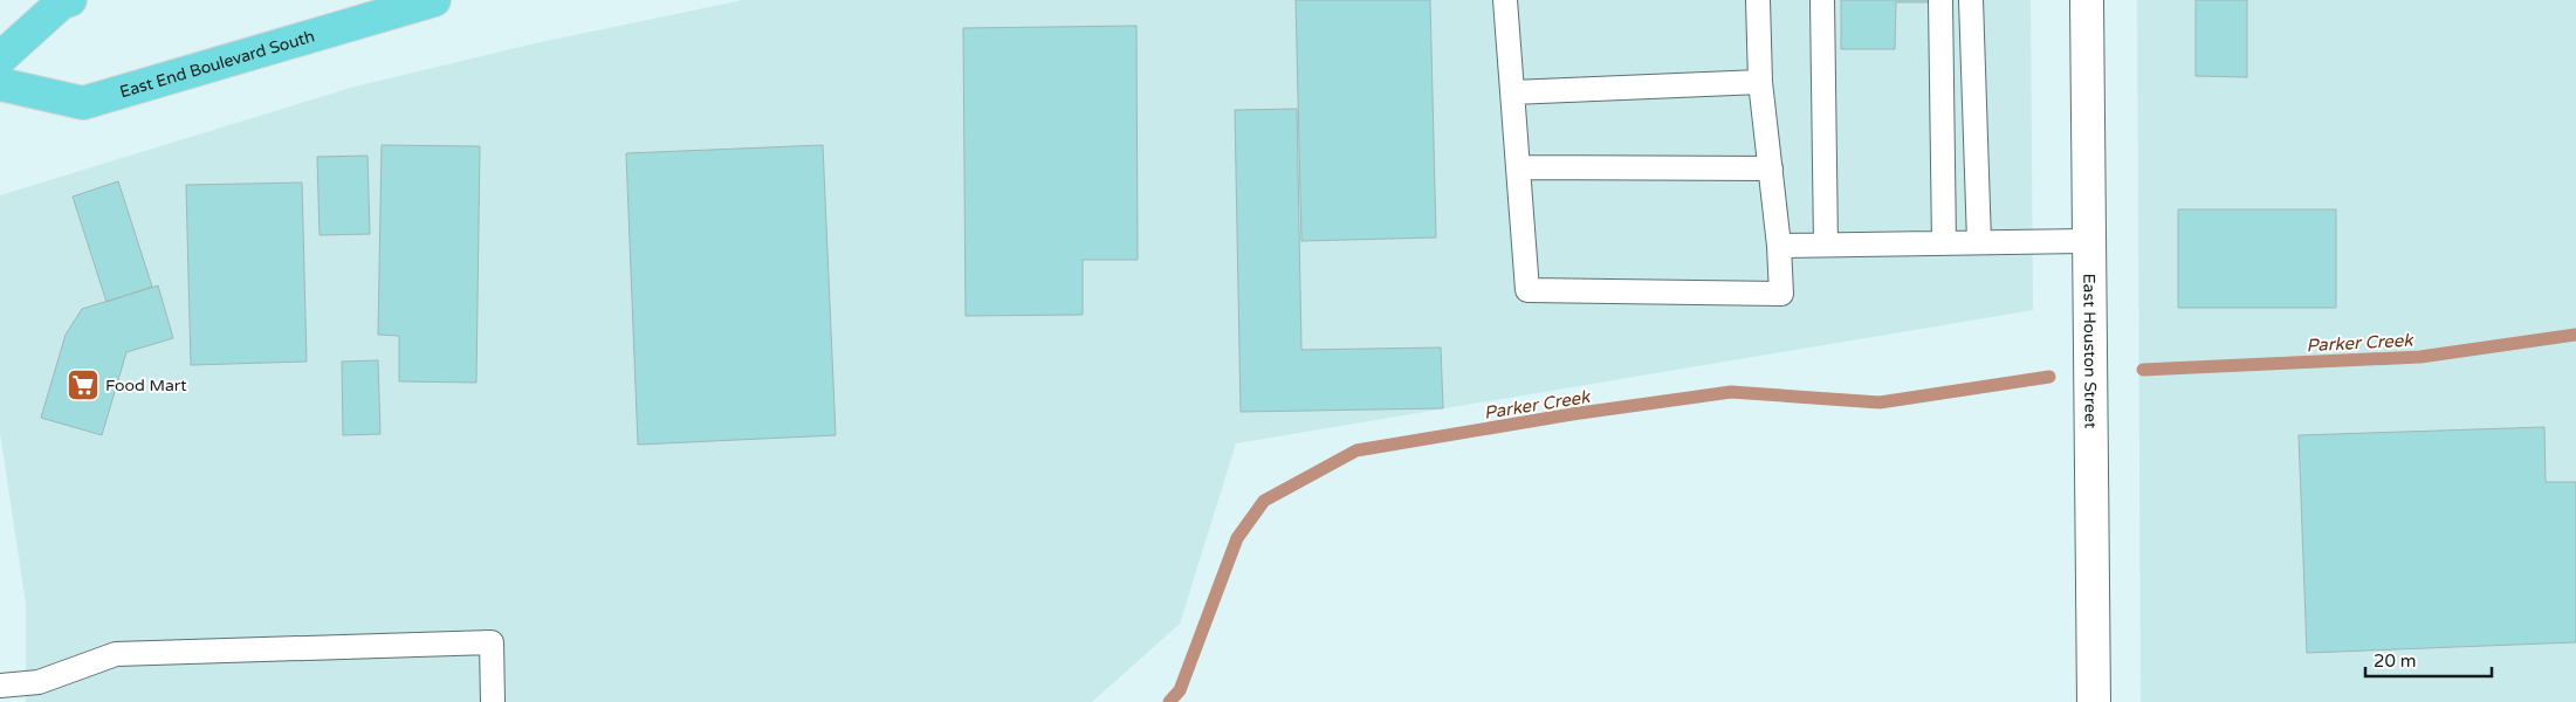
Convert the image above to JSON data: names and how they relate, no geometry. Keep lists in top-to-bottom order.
{
  "streets": {
    "highway": ["East End Boulevard South"],
    "street": ["East Houston Street"]
  },
  "water": ["Parker Creek"],
  "places": {
    "supermarket": ["Food Mart"]
  },
  "scale_bar": "20 m"
}
